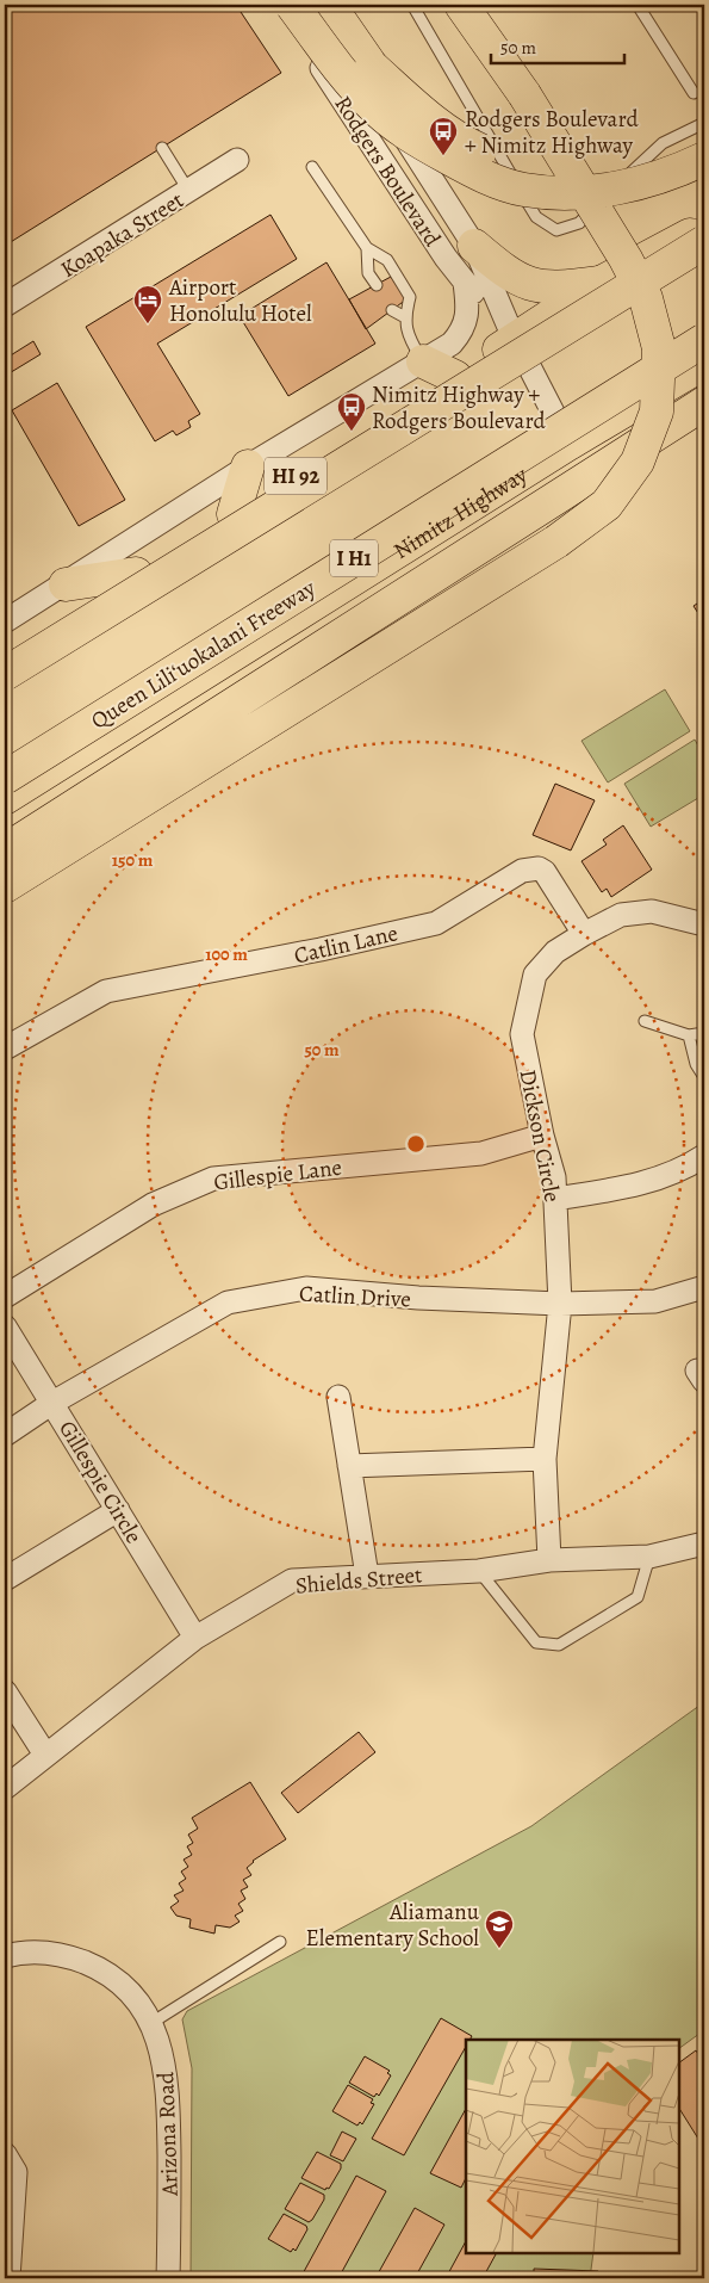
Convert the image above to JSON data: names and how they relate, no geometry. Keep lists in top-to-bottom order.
{
  "streets": {
    "main road": [
      "HI 92",
      "Nimitz Highway",
      "I H1",
      "Queen Liliʻuokalani Freeway"
    ],
    "street": [
      "Rodgers Boulevard",
      "Koapaka Street",
      "Catlin Lane",
      "Dickson Circle",
      "Gillespie Lane",
      "Catlin Drive",
      "Gillespie Circle",
      "Shields Street",
      "Arizona Road"
    ]
  },
  "crossings": [
    ["Rodgers Boulevard", "HI 92"],
    ["Rodgers Boulevard", "Nimitz Highway"],
    ["Catlin Lane", "Dickson Circle"],
    ["Dickson Circle", "Gillespie Lane"],
    ["Dickson Circle", "Catlin Drive"],
    ["Dickson Circle", "Shields Street"],
    ["Catlin Drive", "Gillespie Circle"],
    ["Gillespie Circle", "Shields Street"]
  ],
  "places": {
    "bus stop": ["Rodgers Boulevard + Nimitz Highway", "Nimitz Highway + Rodgers Boulevard"],
    "hotel": ["Airport Honolulu Hotel"],
    "school or university": ["Aliamanu Elementary School"]
  },
  "scale_bar": "50 m",
  "rings": ["150 m", "100 m", "50 m"]
}
